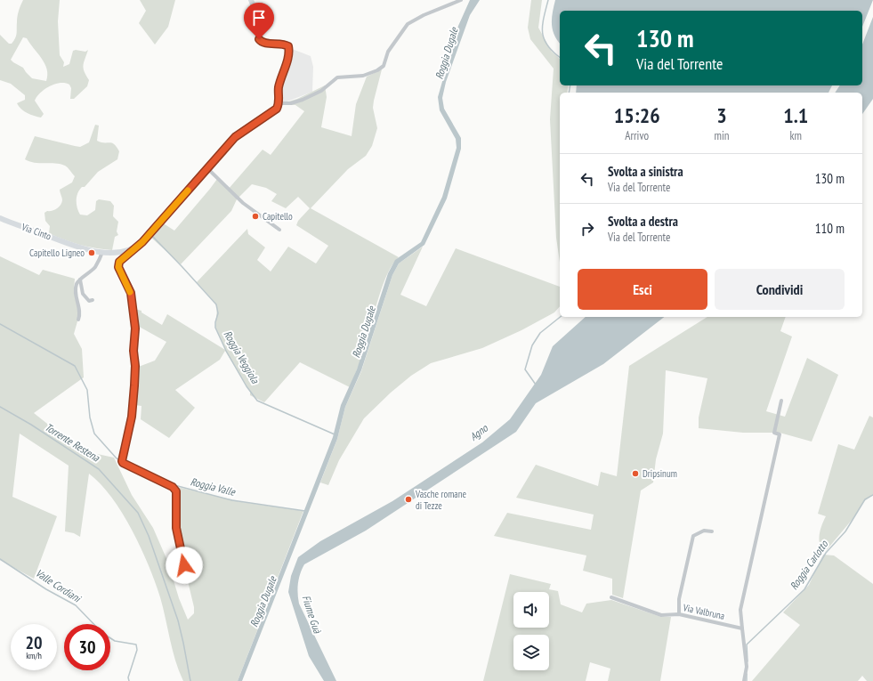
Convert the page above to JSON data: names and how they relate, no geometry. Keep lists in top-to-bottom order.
{
  "streets": {
    "street": ["Via Cinto", "Via Valbruna"]
  },
  "water": [
    "Roggia Dugale",
    "Roggia Veggiola",
    "Agno",
    "Torrente Restena",
    "Roggia Valle",
    "Roggia Carlotto",
    "Valle Cordiani",
    "Fiume Guà"
  ],
  "places": [
    "Capitello",
    "Capitello Ligneo",
    "Dripsinum",
    "Vasche romane di Tezze"
  ],
  "page": {
    "turn": ["130 m", "Via del Torrente"],
    "eta": [
      "15:26",
      "Arrivo",
      "3",
      "min",
      "1.1",
      "km"
    ],
    "list": [
      {
        "name": "Svolta a sinistra",
        "note": "Via del Torrente",
        "value": "130 m"
      },
      {
        "name": "Svolta a destra",
        "note": "Via del Torrente",
        "value": "110 m"
      }
    ],
    "buttons": ["Esci", "Condividi"],
    "speed": "20 km/h",
    "limit": "30"
  }
}
